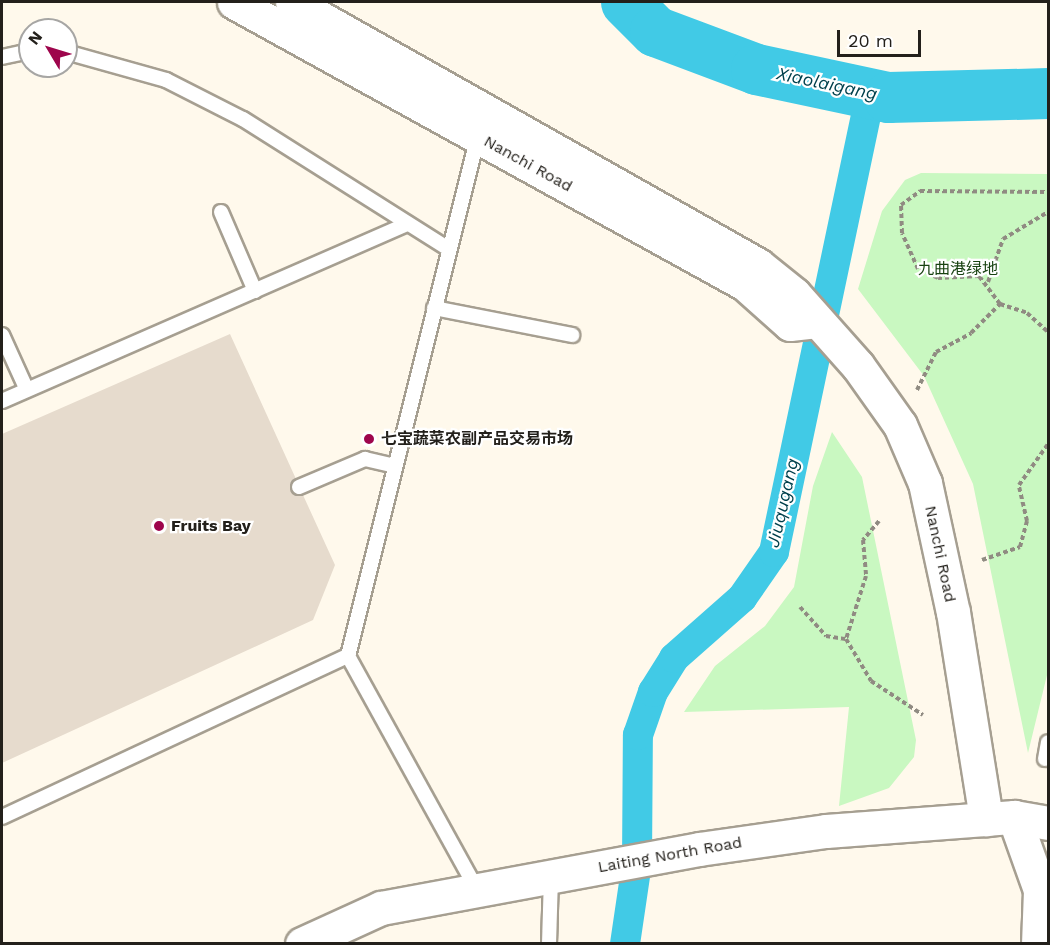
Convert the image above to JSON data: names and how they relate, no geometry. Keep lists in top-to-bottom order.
{
  "streets": {
    "street": ["Nanchi Road", "Laiting North Road"]
  },
  "crossings": [
    ["Nanchi Road", "Laiting North Road"]
  ],
  "water": ["Xiaolaigang", "Jiuqugang"],
  "parks": ["九曲港绿地"],
  "places": ["七宝蔬菜农副产品交易市场", "Fruits Bay"],
  "scale_bar": "20 m",
  "north": "top left"
}
